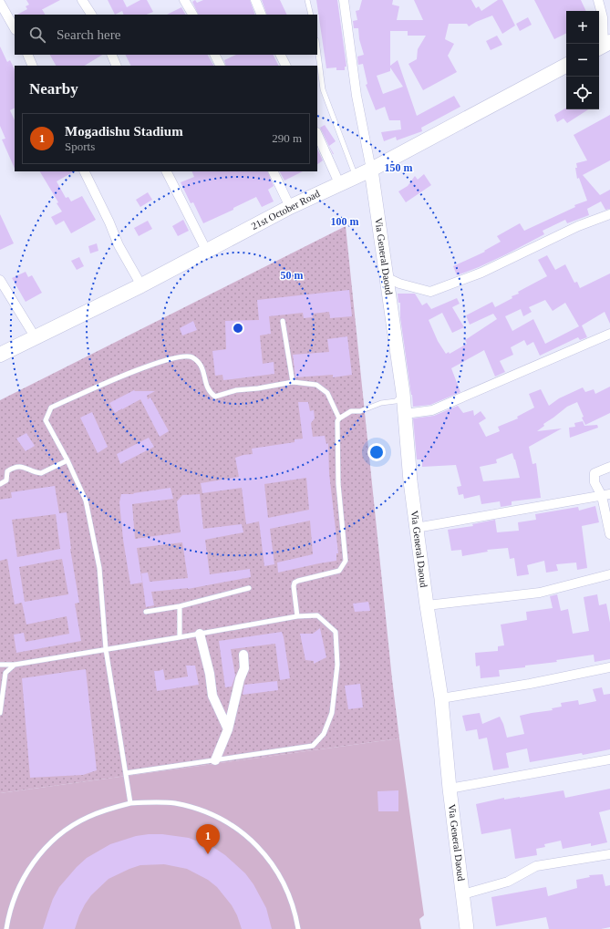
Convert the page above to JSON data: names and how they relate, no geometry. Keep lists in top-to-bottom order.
{
  "streets": {
    "main road": ["21st October Road", "Via General Daoud"]
  },
  "crossings": [
    ["21st October Road", "Via General Daoud"]
  ],
  "page": {
    "map_buttons": ["+", "−"],
    "search": "Search here",
    "heading": "Nearby",
    "list": [
      {
        "mark": "1",
        "name": "Mogadishu Stadium",
        "note": "Sports",
        "value": "290 m"
      }
    ],
    "pins": "1"
  },
  "rings": ["150 m", "100 m", "50 m"]
}
